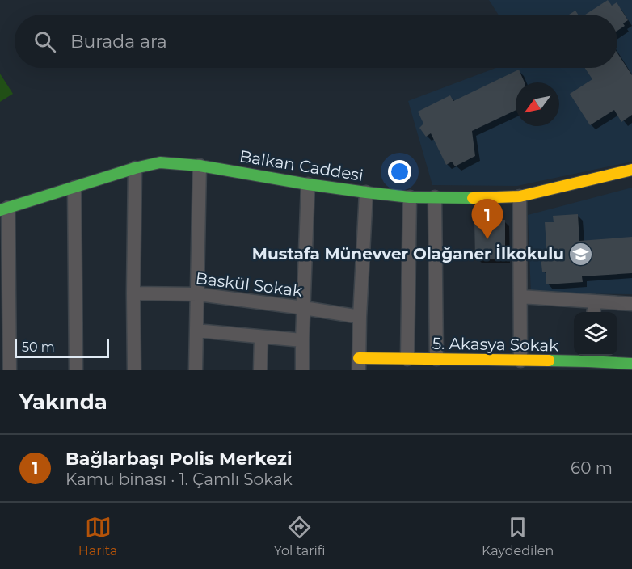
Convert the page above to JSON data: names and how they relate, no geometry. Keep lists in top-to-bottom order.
{
  "streets": {
    "street": ["Balkan Caddesi", "Baskül Sokak", "5. Akasya Sokak"]
  },
  "places": {
    "school or university": ["Mustafa Münevver Olağaner İlkokulu"]
  },
  "scale_bar": "50 m",
  "north": "bottom left",
  "page": {
    "search": "Burada ara",
    "pins": "1",
    "scale": "50 m",
    "heading": "Yakında",
    "list": [
      {
        "mark": "1",
        "name": "Bağlarbaşı Polis Merkezi",
        "note": "Kamu binası · 1. Çamlı Sokak",
        "value": "60 m"
      }
    ],
    "nav": ["Harita", "Yol tarifi", "Kaydedilen"]
  }
}
